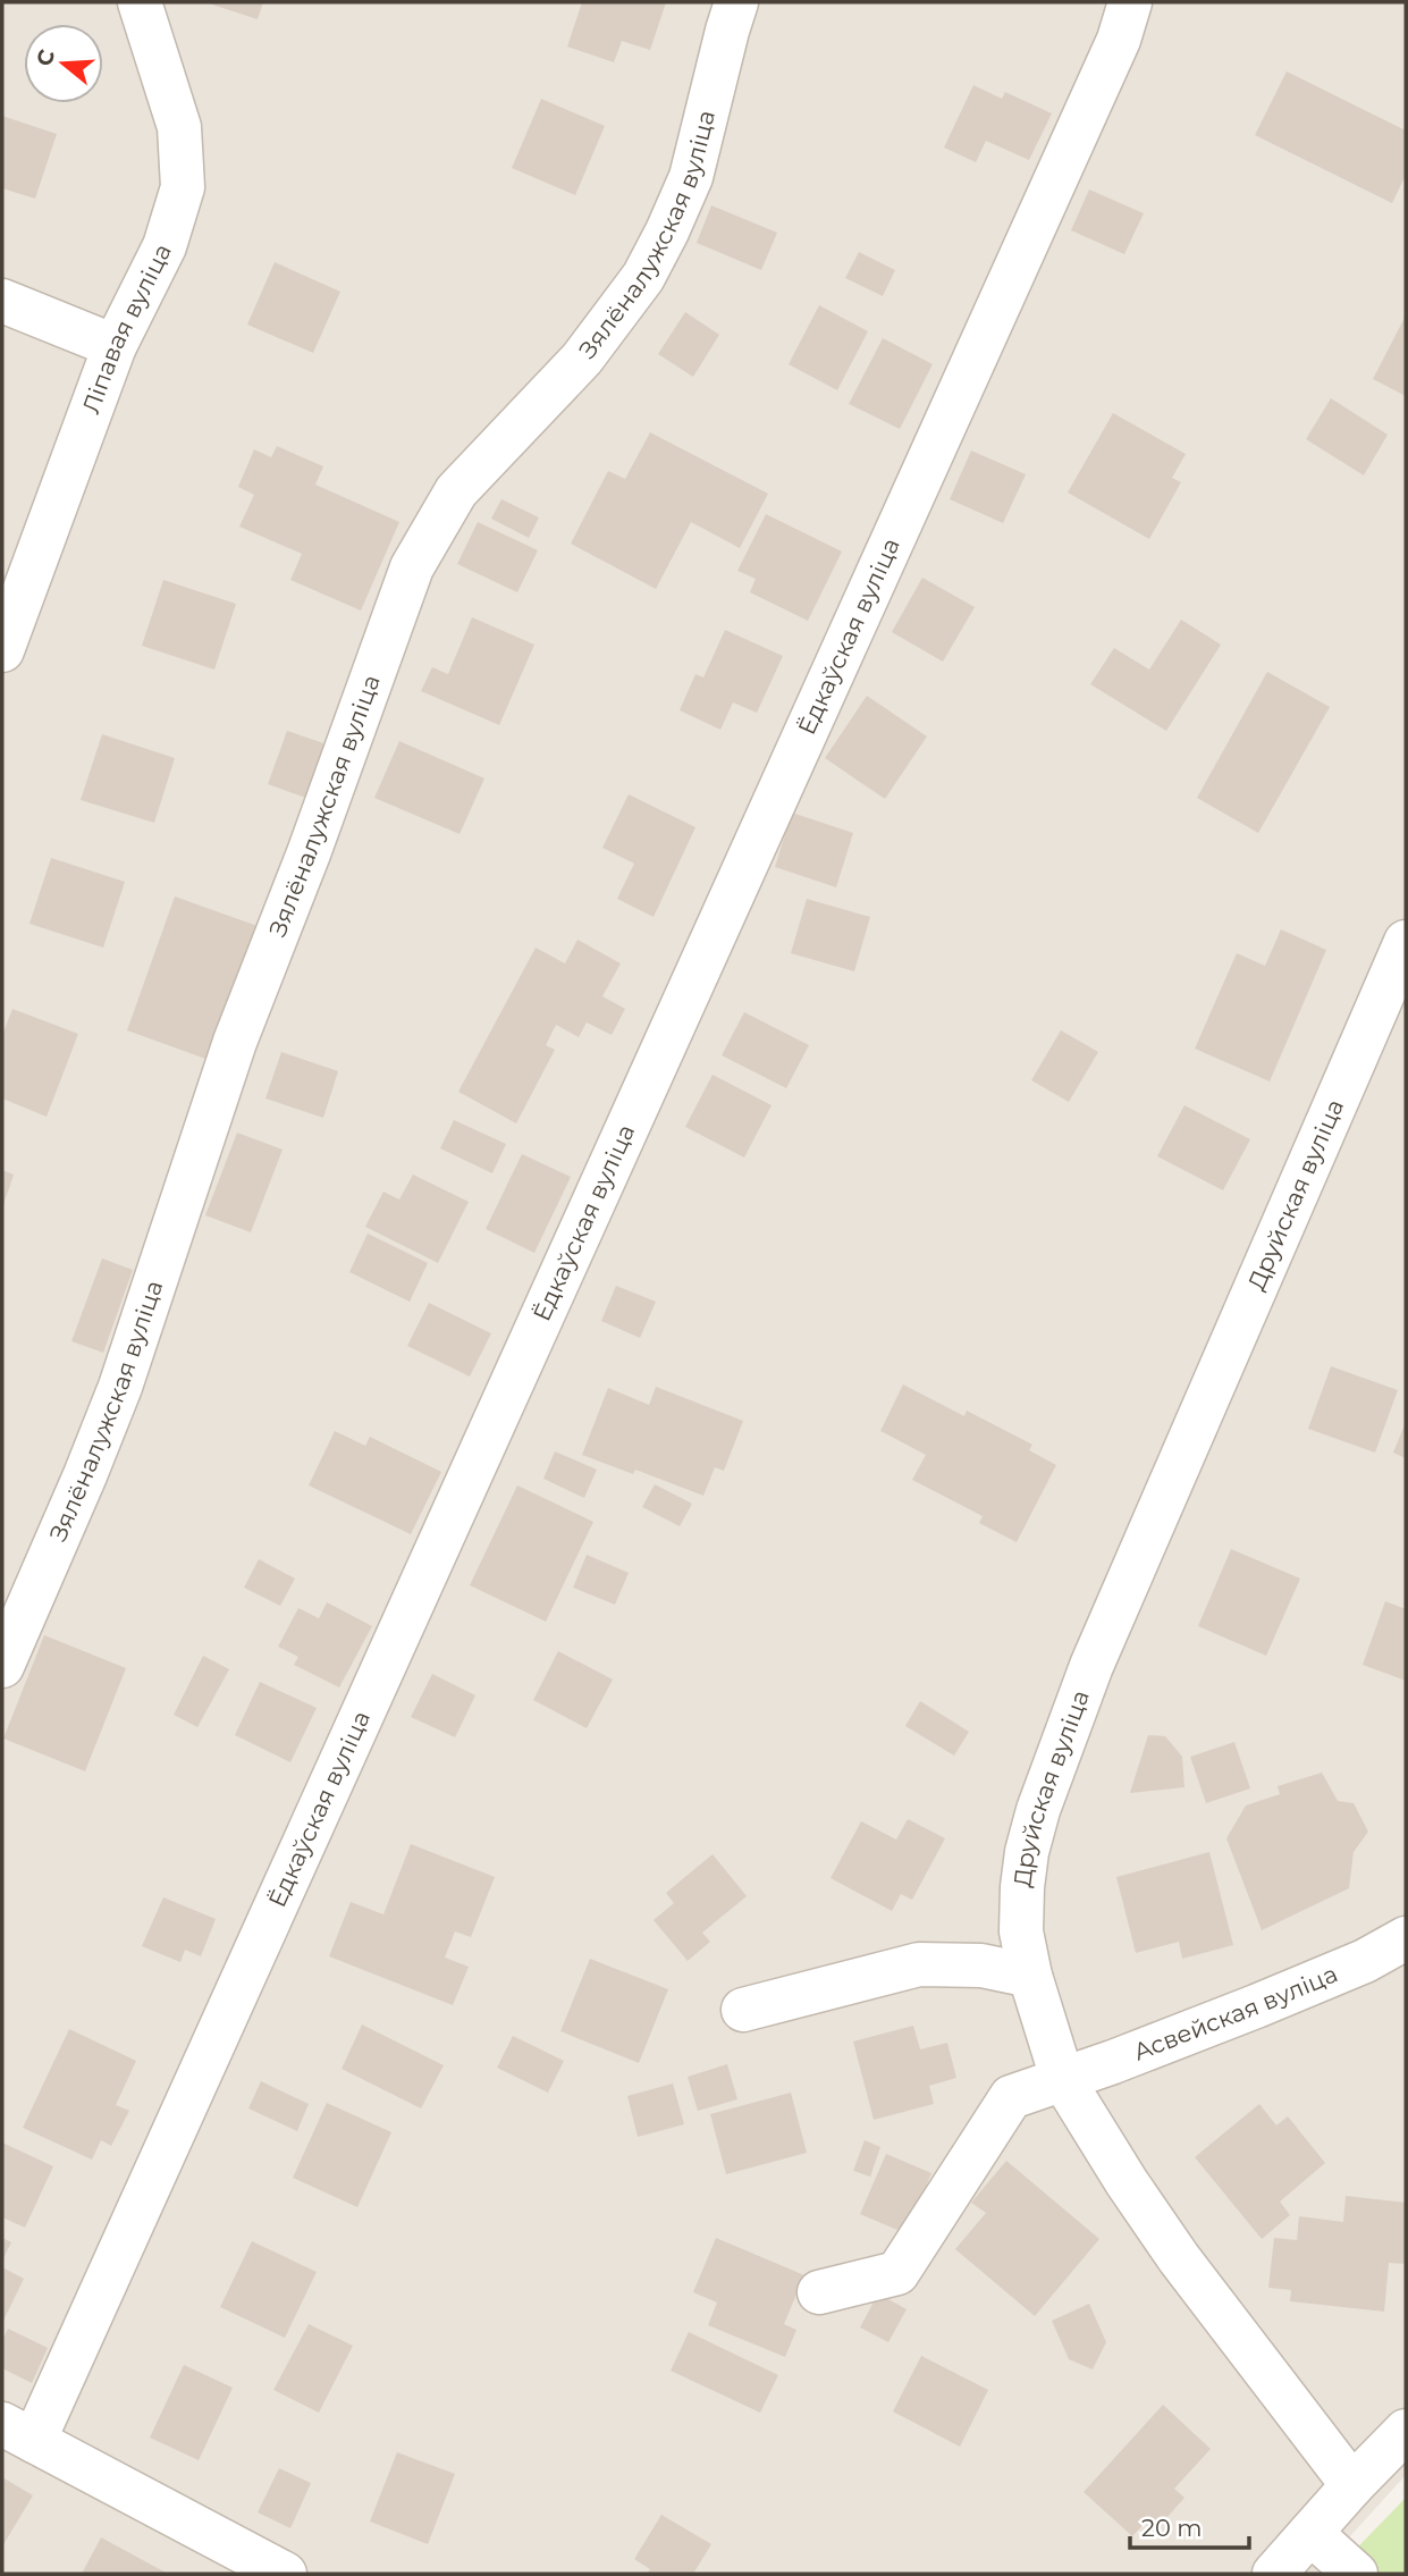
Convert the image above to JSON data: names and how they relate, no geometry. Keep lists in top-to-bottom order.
{
  "streets": {
    "street": [
      "Зялёналужская вуліца",
      "Ліпавая вуліца",
      "Ёдкаўская вуліца",
      "Друйская вуліца",
      "Асвейская вуліца"
    ]
  },
  "crossings": [
    ["Друйская вуліца", "Асвейская вуліца"]
  ],
  "scale_bar": "20 m",
  "north": "left"
}
